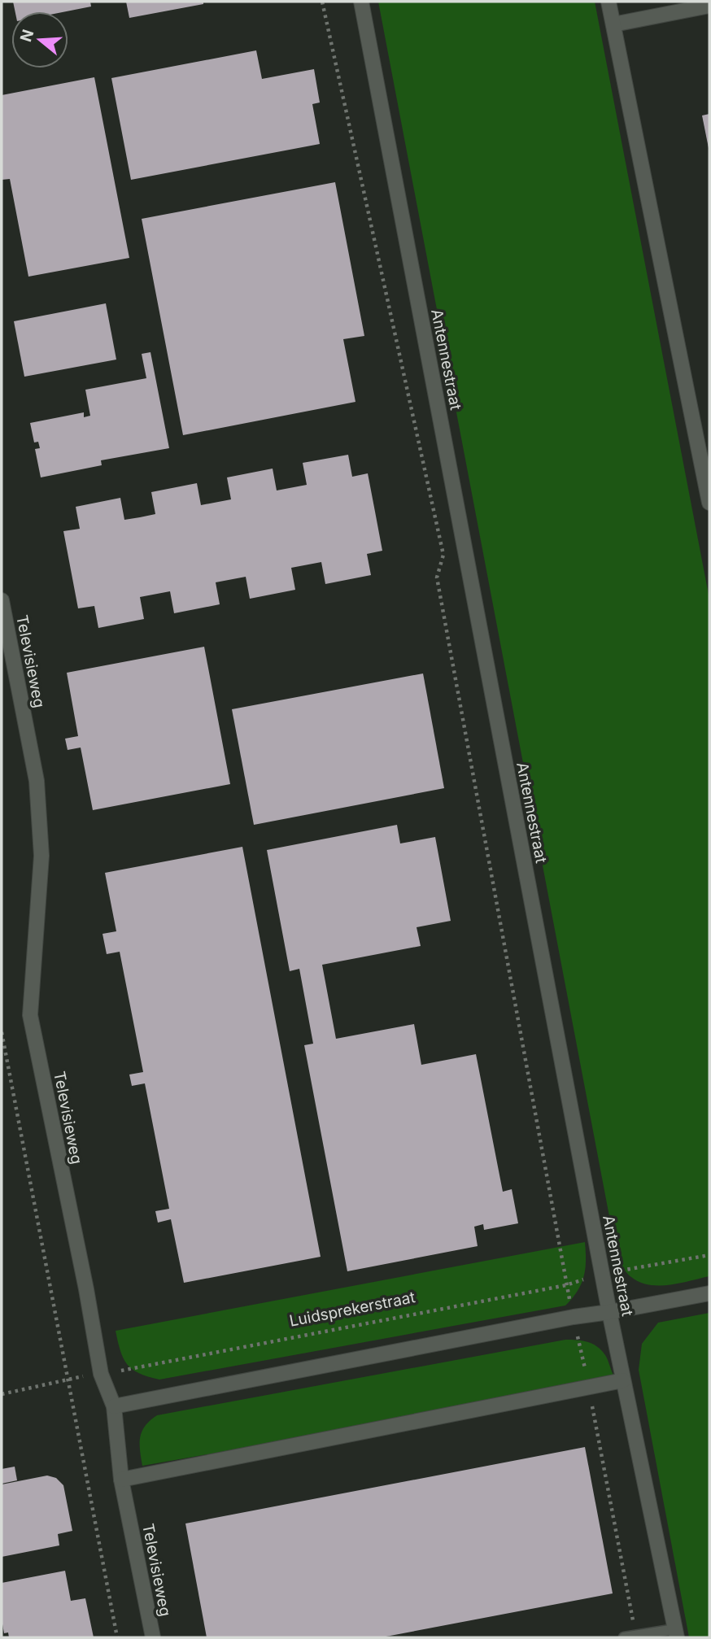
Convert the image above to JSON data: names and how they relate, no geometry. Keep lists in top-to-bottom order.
{
  "streets": {
    "street": ["Antennestraat", "Televisieweg"],
    "path": ["Luidsprekerstraat"]
  },
  "crossings": [
    ["Antennestraat", "Luidsprekerstraat"],
    ["Televisieweg", "Luidsprekerstraat"]
  ],
  "north": "left"
}
